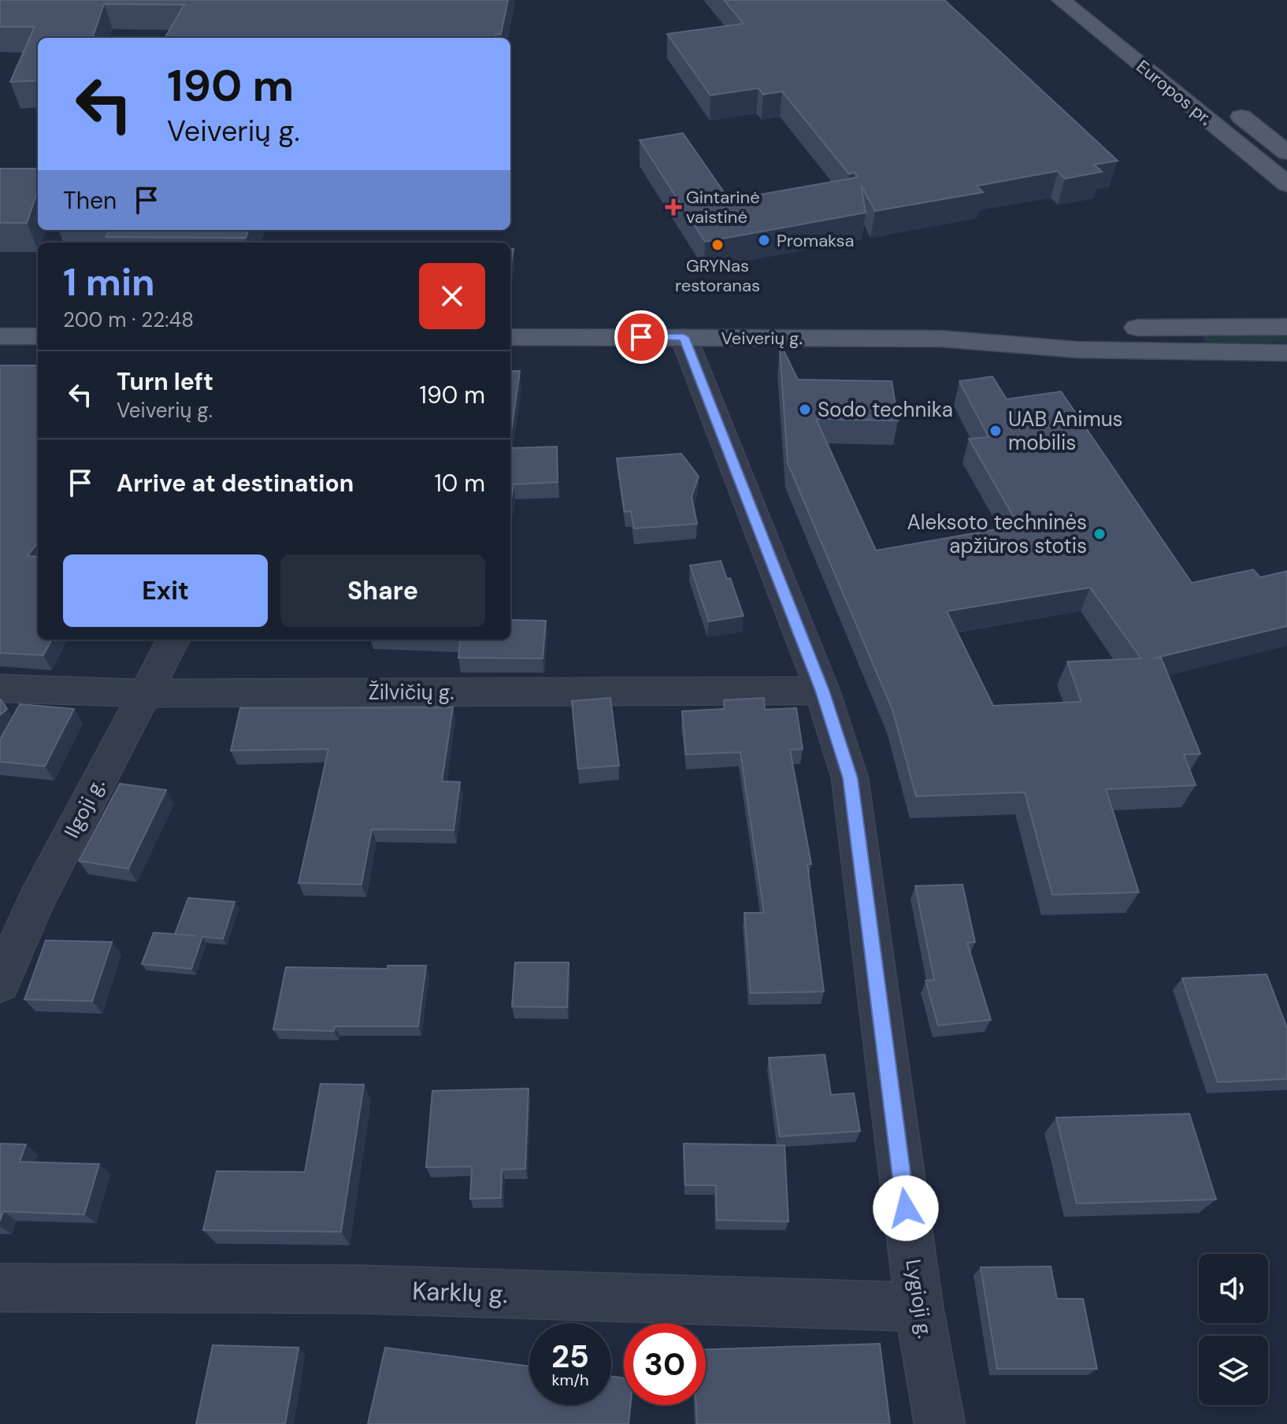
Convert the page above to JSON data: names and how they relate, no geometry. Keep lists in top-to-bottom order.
{
  "streets": {
    "main road": ["Europos pr.", "Veiverių g."],
    "street": [
      "Žilvičių g.",
      "Ilgoji g.",
      "Karklų g.",
      "Lygioji g."
    ]
  },
  "crossings": [
    ["Veiverių g.", "Lygioji g."],
    ["Žilvičių g.", "Ilgoji g."],
    ["Žilvičių g.", "Lygioji g."],
    ["Karklų g.", "Lygioji g."]
  ],
  "places": {
    "health": ["Gintarinė vaistinė"],
    "other": [
      "Promaksa",
      "GRYNas restoranas",
      "Sodo technika",
      "UAB Animus mobilis",
      "Aleksoto techninės apžiūros stotis"
    ]
  },
  "page": {
    "turn": ["190 m", "Veiverių g."],
    "then": "Then",
    "heading": ["1 min", "200 m · 22:48"],
    "list": [
      {
        "name": "Turn left",
        "note": "Veiverių g.",
        "value": "190 m"
      },
      {
        "name": "Arrive at destination",
        "value": "10 m"
      }
    ],
    "buttons": ["Exit", "Share"],
    "speed": "25 km/h",
    "limit": "30"
  }
}
